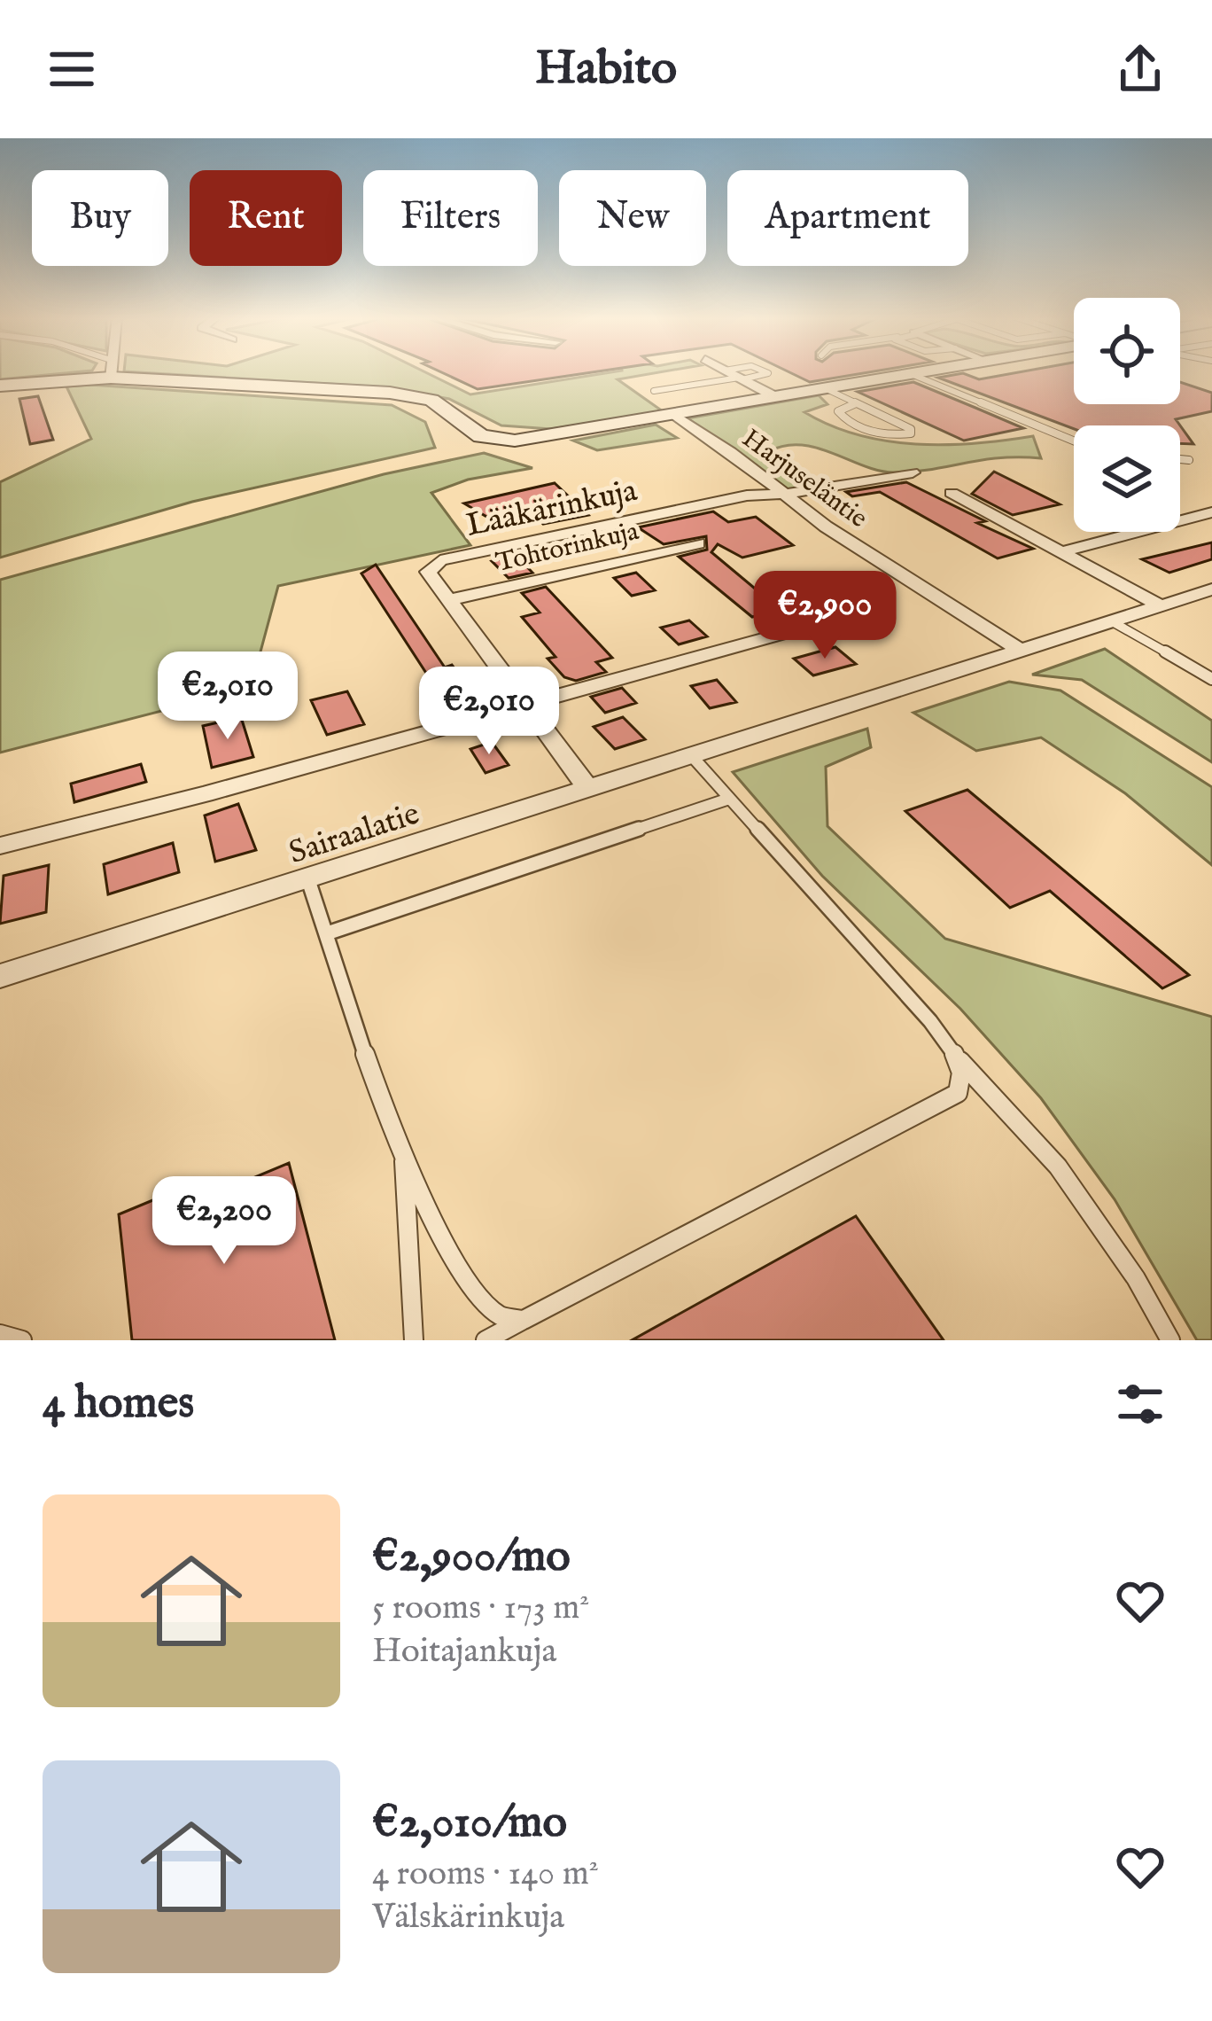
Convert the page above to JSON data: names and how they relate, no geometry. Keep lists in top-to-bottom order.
{
  "streets": {
    "street": [
      "Harjuseläntie",
      "Lääkärinkuja",
      "Tohtorinkuja",
      "Sairaalatie"
    ]
  },
  "crossings": [
    ["Harjuseläntie", "Lääkärinkuja"],
    ["Harjuseläntie", "Sairaalatie"],
    ["Lääkärinkuja", "Tohtorinkuja"]
  ],
  "page": {
    "header": "Habito",
    "chip": [
      "Buy",
      "Rent",
      "Filters",
      "New",
      "Apartment"
    ],
    "price": [
      "€2,900",
      "€2,010",
      "€2,010",
      "€2,200"
    ],
    "heading": "4 homes",
    "list": [
      {
        "name": "€2,900/mo",
        "note": "5 rooms · 173 m² · Hoitajankuja"
      },
      {
        "name": "€2,010/mo",
        "note": "4 rooms · 140 m² · Välskärinkuja"
      }
    ]
  }
}
